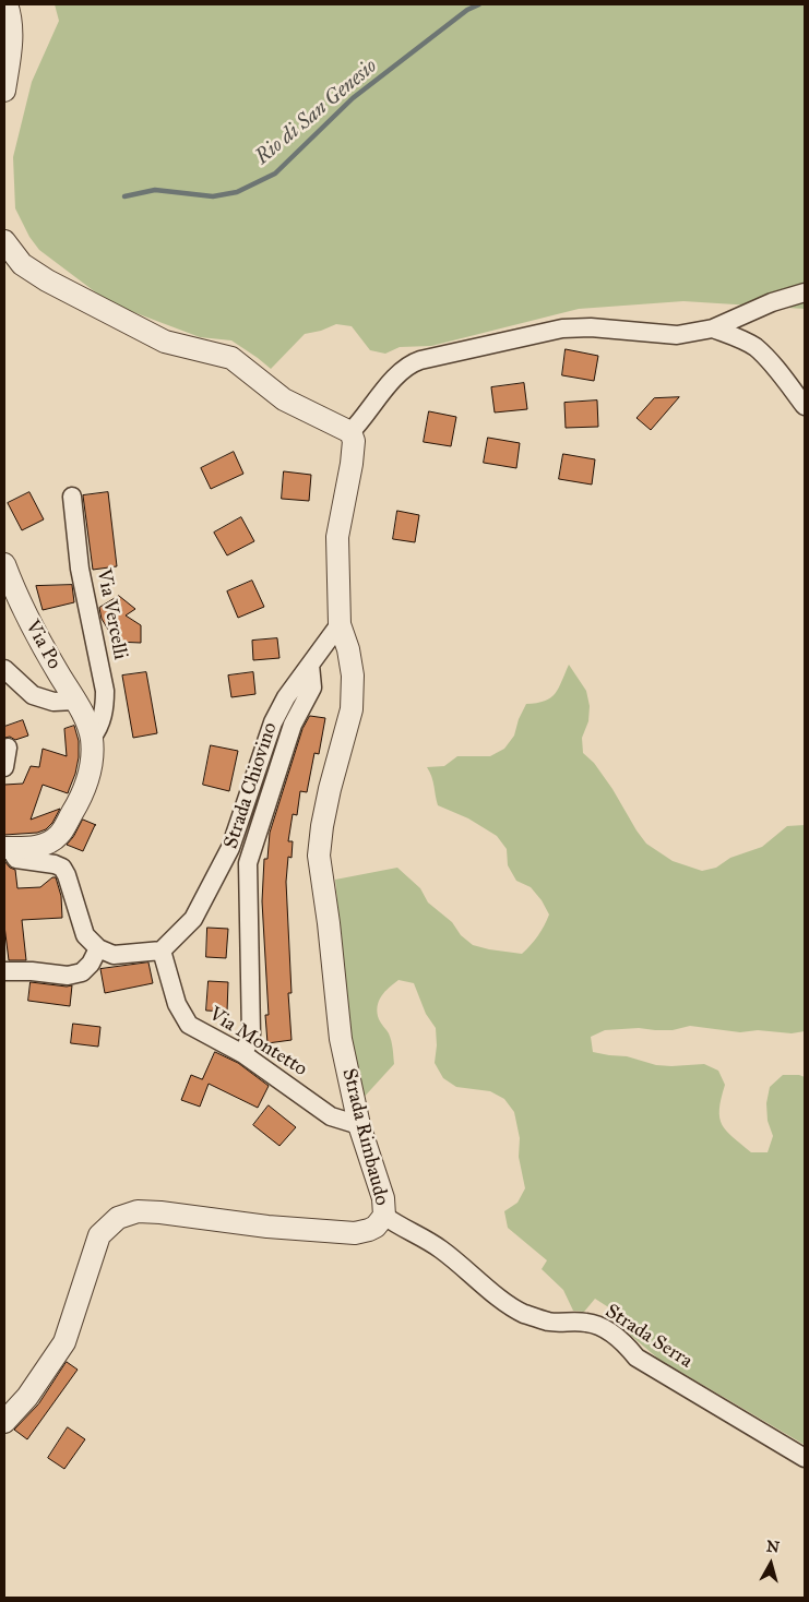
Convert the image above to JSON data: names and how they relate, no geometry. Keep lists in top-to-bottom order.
{
  "streets": {
    "street": [
      "Via Vercelli",
      "Via Po",
      "Strada Chiovino",
      "Via Montetto",
      "Strada Rimbaudo",
      "Strada Serra"
    ]
  },
  "crossings": [
    ["Via Vercelli", "Via Po"],
    ["Strada Chiovino", "Via Montetto"],
    ["Strada Chiovino", "Strada Rimbaudo"],
    ["Via Montetto", "Strada Rimbaudo"],
    ["Strada Rimbaudo", "Strada Serra"]
  ],
  "water": ["Rio di San Genesio"],
  "north": "top"
}
